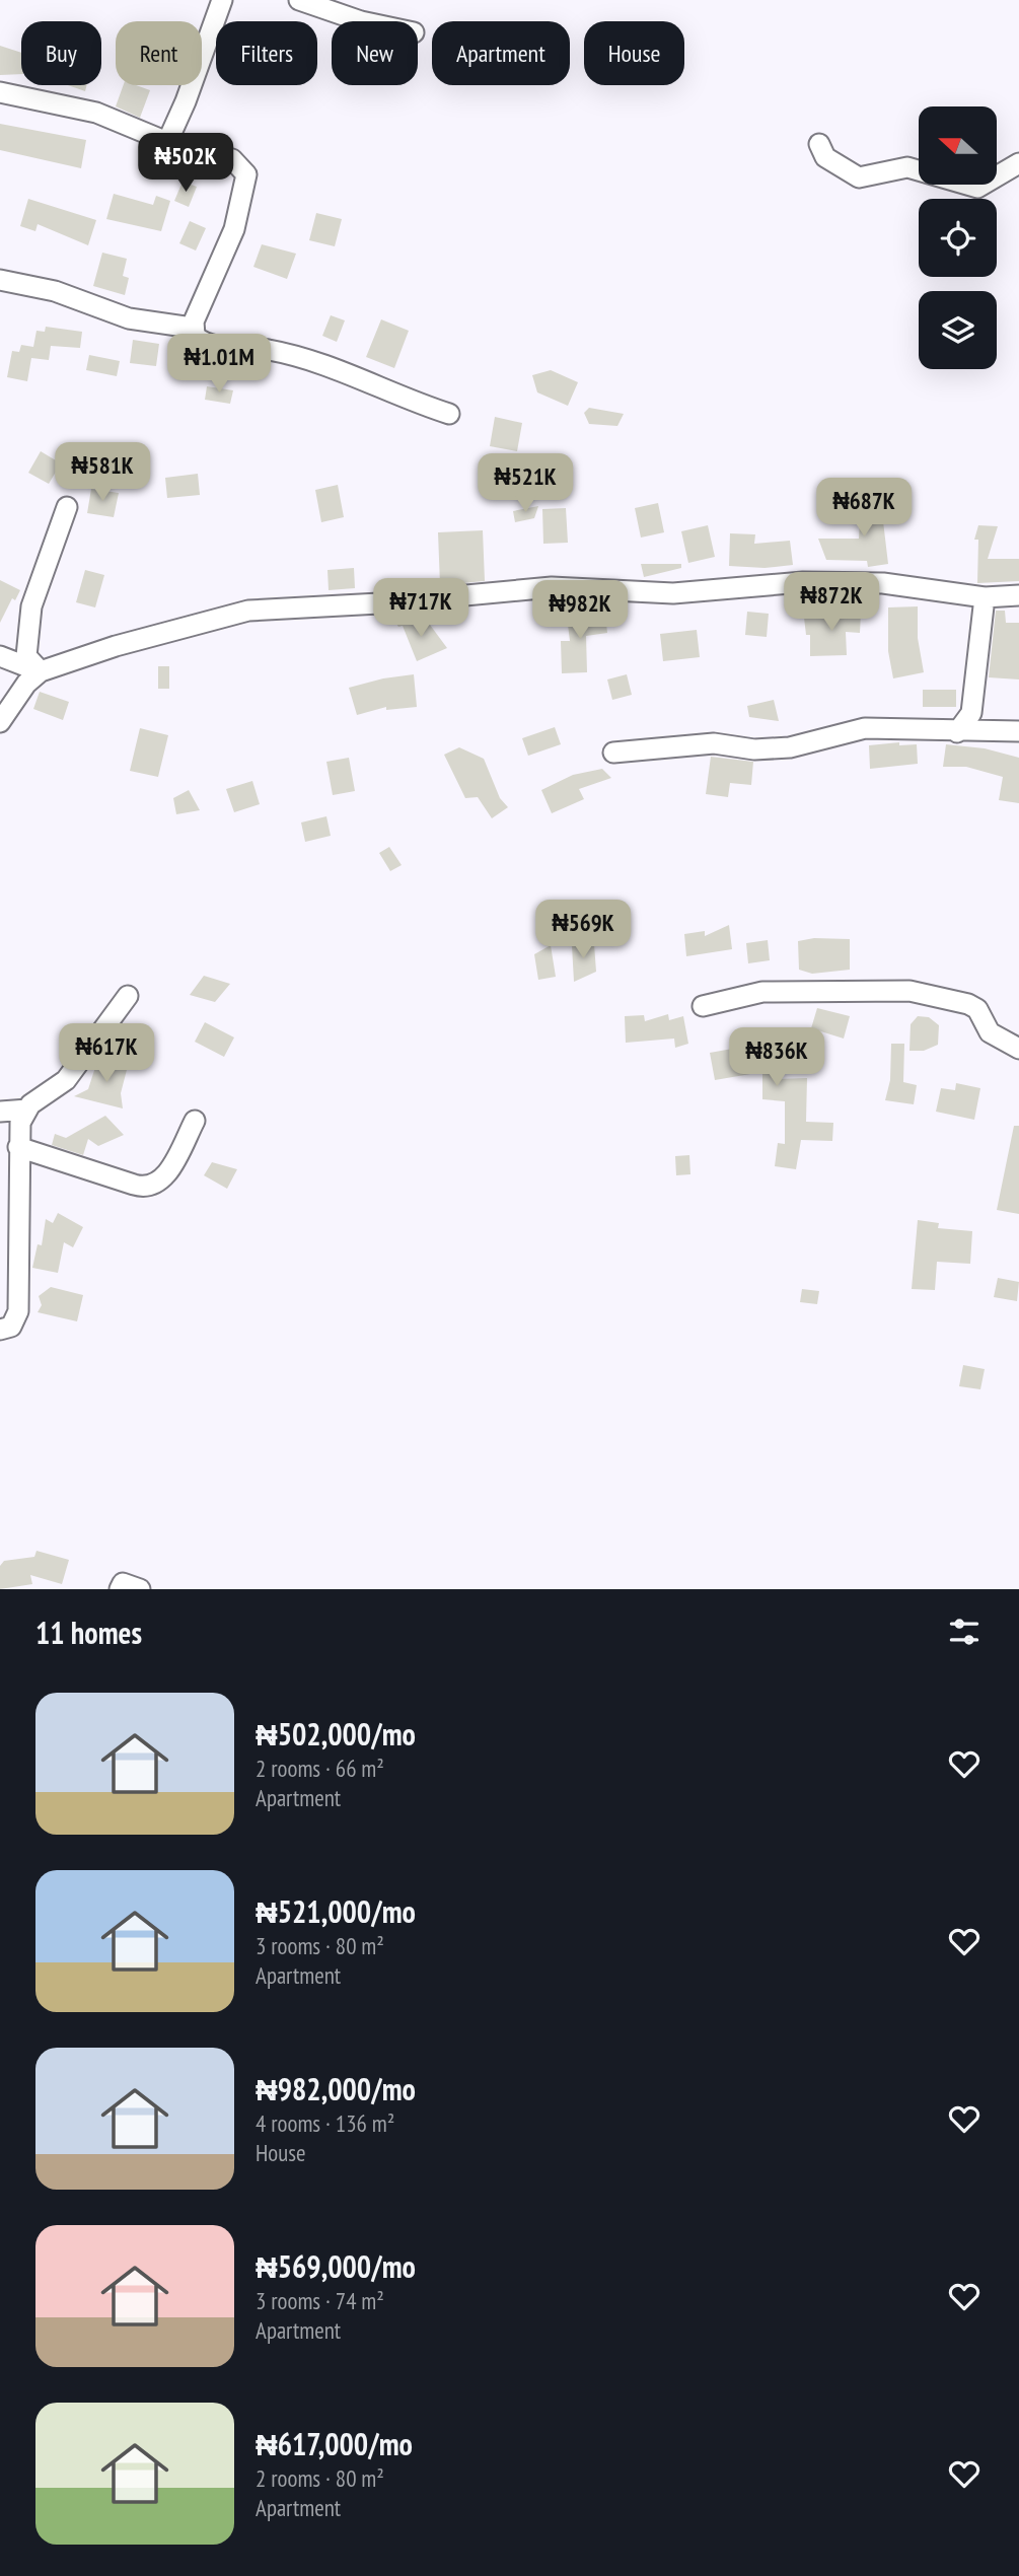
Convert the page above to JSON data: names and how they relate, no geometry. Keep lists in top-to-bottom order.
{
  "north": "left",
  "page": {
    "chip": [
      "Buy",
      "Rent",
      "Filters",
      "New",
      "Apartment",
      "House"
    ],
    "price": [
      "₦502K",
      "₦1.01M",
      "₦581K",
      "₦521K",
      "₦687K",
      "₦872K",
      "₦717K",
      "₦982K",
      "₦569K",
      "₦617K",
      "₦836K"
    ],
    "heading": "11 homes",
    "list": [
      {
        "name": "₦502,000/mo",
        "note": "2 rooms · 66 m² · Apartment"
      },
      {
        "name": "₦521,000/mo",
        "note": "3 rooms · 80 m² · Apartment"
      },
      {
        "name": "₦982,000/mo",
        "note": "4 rooms · 136 m² · House"
      },
      {
        "name": "₦569,000/mo",
        "note": "3 rooms · 74 m² · Apartment"
      },
      {
        "name": "₦617,000/mo",
        "note": "2 rooms · 80 m² · Apartment"
      }
    ]
  }
}
